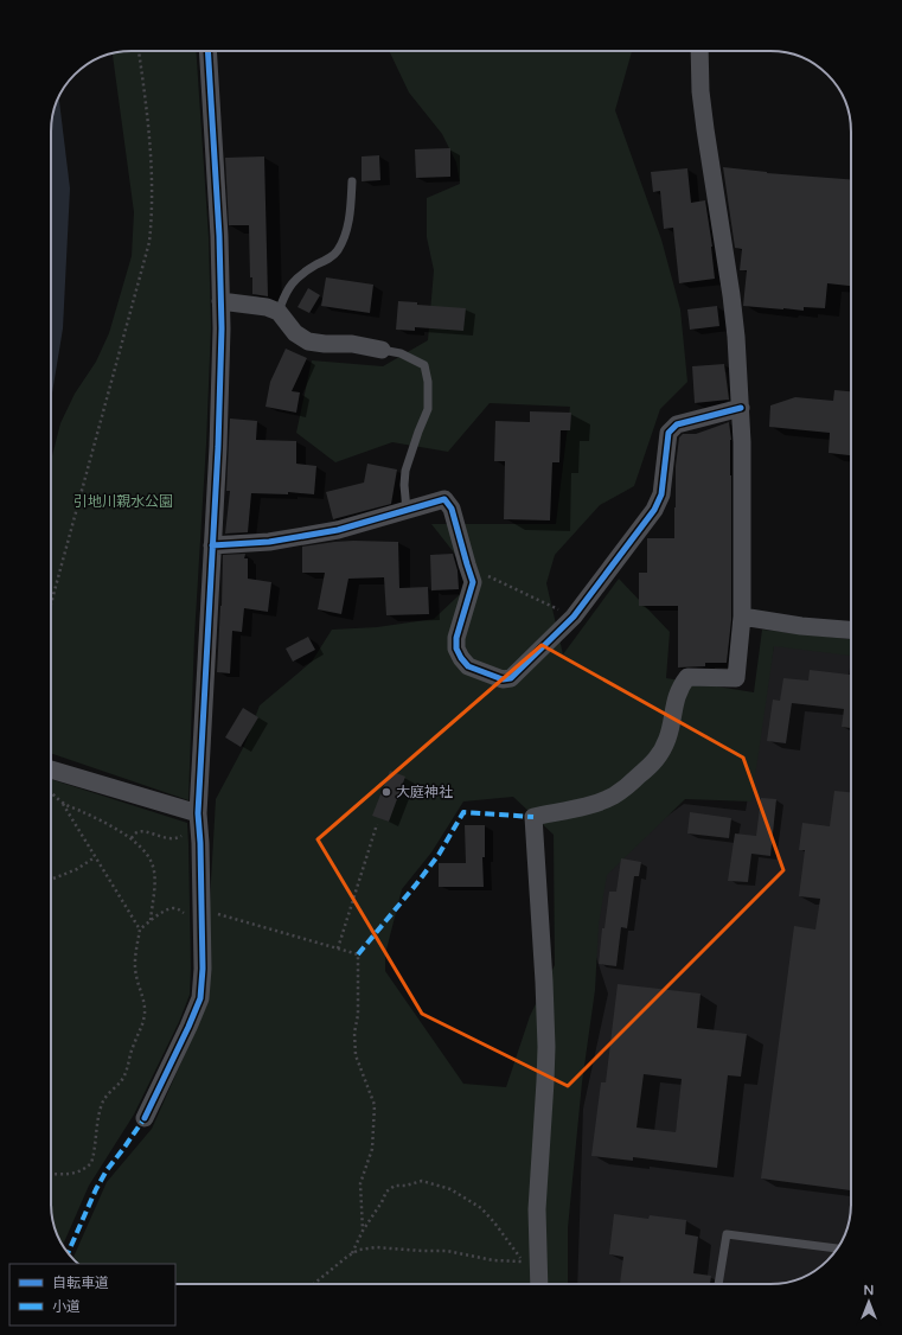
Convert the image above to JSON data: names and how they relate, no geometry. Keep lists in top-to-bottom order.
{
  "parks": ["引地川親水公園"],
  "places": ["大庭神社"],
  "legend": ["自転車道", "小道"],
  "north": "top"
}
